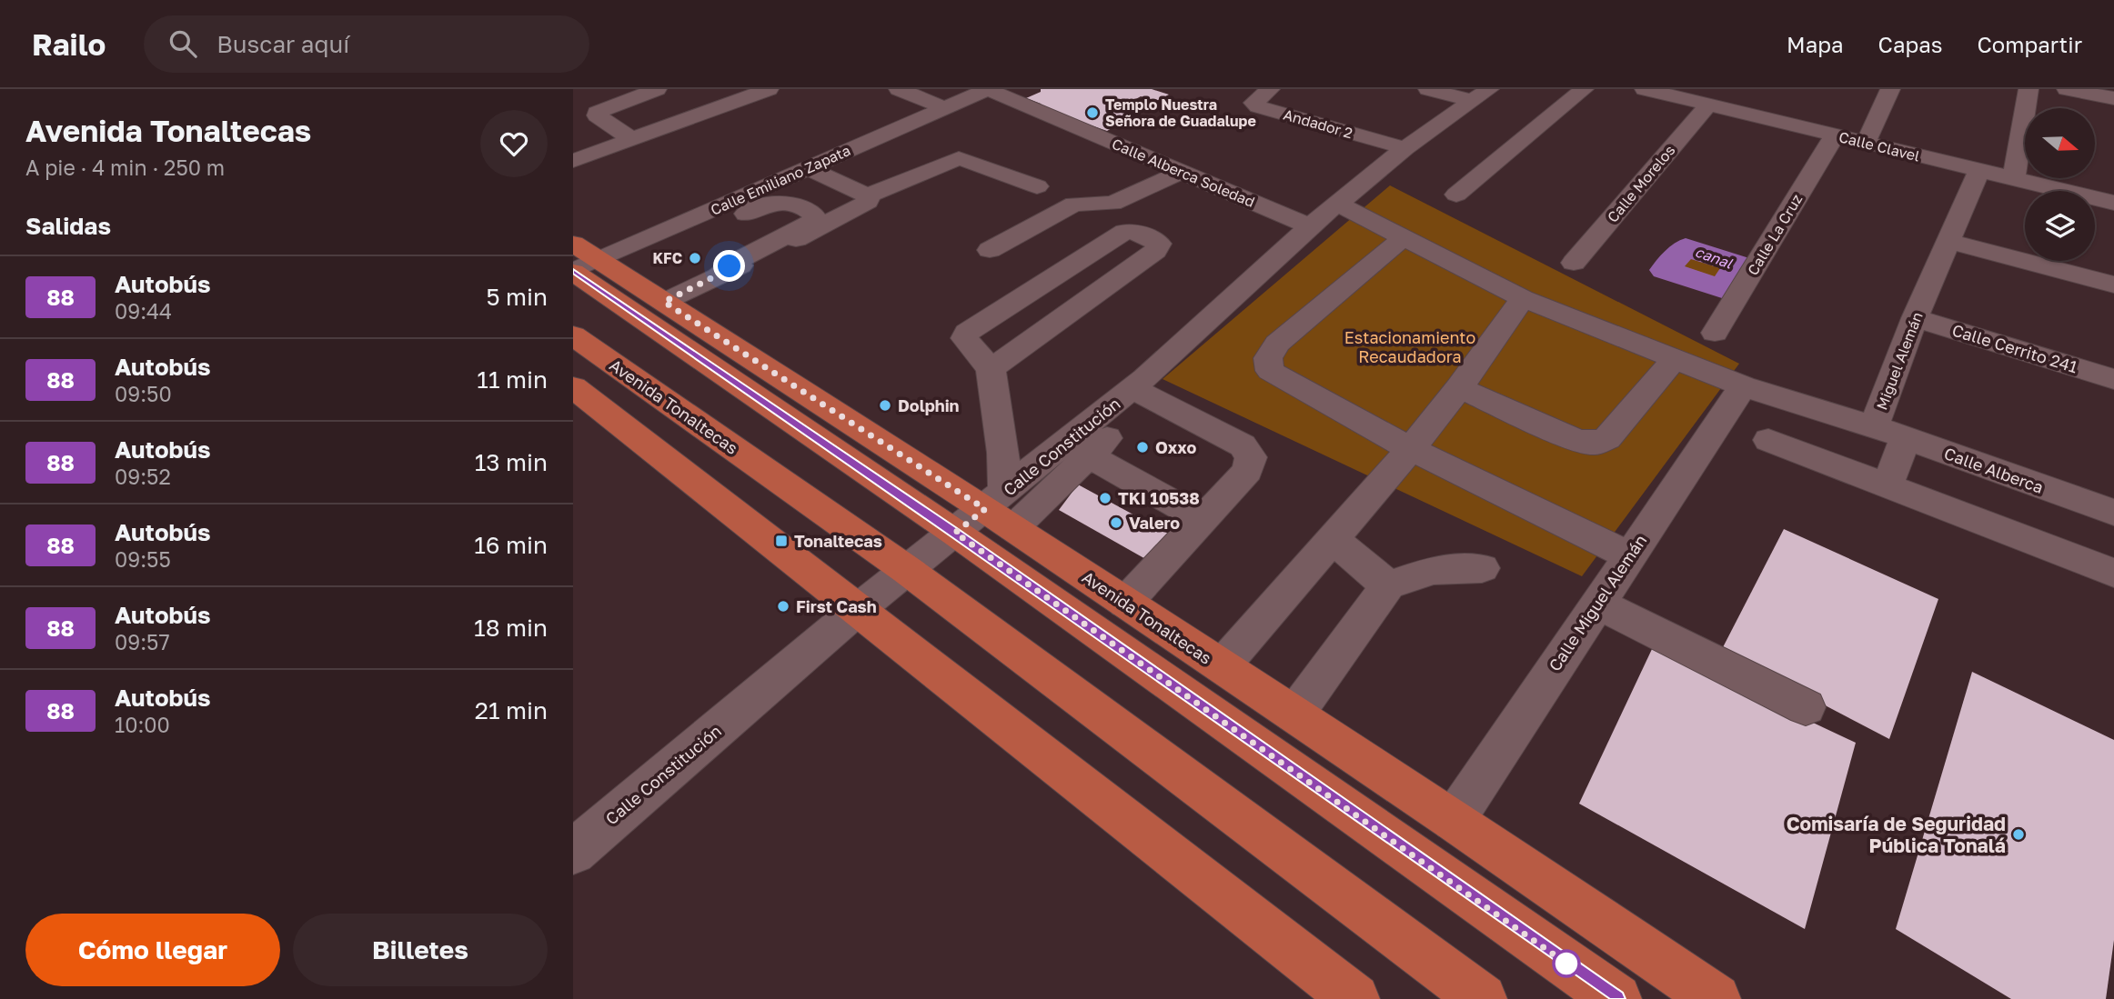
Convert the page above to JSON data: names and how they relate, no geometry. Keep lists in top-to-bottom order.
{
  "streets": {
    "main road": ["Avenida Tonaltecas"],
    "street": [
      "Andador 2",
      "Calle Clavel",
      "Calle Alberca Soledad",
      "Calle Emiliano Zapata",
      "Calle Morelos",
      "Calle La Cruz",
      "Calle Cerrito 241",
      "Miguel Alemán",
      "Calle Constitución",
      "Calle Alberca",
      "Calle Miguel Alemán"
    ]
  },
  "crossings": [
    ["Andador 2", "Calle Constitución"],
    ["Calle Clavel", "Calle Morelos"],
    ["Calle Clavel", "Calle La Cruz"],
    ["Calle Clavel", "Miguel Alemán"],
    ["Calle Alberca Soledad", "Calle Emiliano Zapata"],
    ["Calle Alberca Soledad", "Calle Constitución"],
    ["Calle Emiliano Zapata", "Avenida Tonaltecas"],
    ["Calle Cerrito 241", "Miguel Alemán"],
    ["Miguel Alemán", "Calle Constitución"],
    ["Miguel Alemán", "Calle Alberca"],
    ["Miguel Alemán", "Calle Miguel Alemán"],
    ["Avenida Tonaltecas", "Calle Constitución"],
    ["Avenida Tonaltecas", "Calle Miguel Alemán"]
  ],
  "water": ["canal"],
  "parks": ["Estacionamiento Recaudadora"],
  "places": {
    "other": [
      "Templo Nuestra Señora de Guadalupe",
      "KFC",
      "Dolphin",
      "Oxxo",
      "TKI 10538",
      "Valero",
      "First Cash",
      "Comisaría de Seguridad Pública Tonalá"
    ],
    "transit": ["Tonaltecas"]
  },
  "lines": ["bus line 88"],
  "north": "right",
  "page": {
    "header": "Railo",
    "search": "Buscar aquí",
    "nav": ["Mapa", "Capas", "Compartir"],
    "heading": [
      ["Avenida Tonaltecas", "A pie · 4 min · 250 m"],
      "Salidas"
    ],
    "list": [
      {
        "mark": "88",
        "name": "Autobús",
        "note": "09:44",
        "value": "5 min"
      },
      {
        "mark": "88",
        "name": "Autobús",
        "note": "09:50",
        "value": "11 min"
      },
      {
        "mark": "88",
        "name": "Autobús",
        "note": "09:52",
        "value": "13 min"
      },
      {
        "mark": "88",
        "name": "Autobús",
        "note": "09:55",
        "value": "16 min"
      },
      {
        "mark": "88",
        "name": "Autobús",
        "note": "09:57",
        "value": "18 min"
      },
      {
        "mark": "88",
        "name": "Autobús",
        "note": "10:00",
        "value": "21 min"
      }
    ],
    "buttons": ["Cómo llegar", "Billetes"]
  }
}
